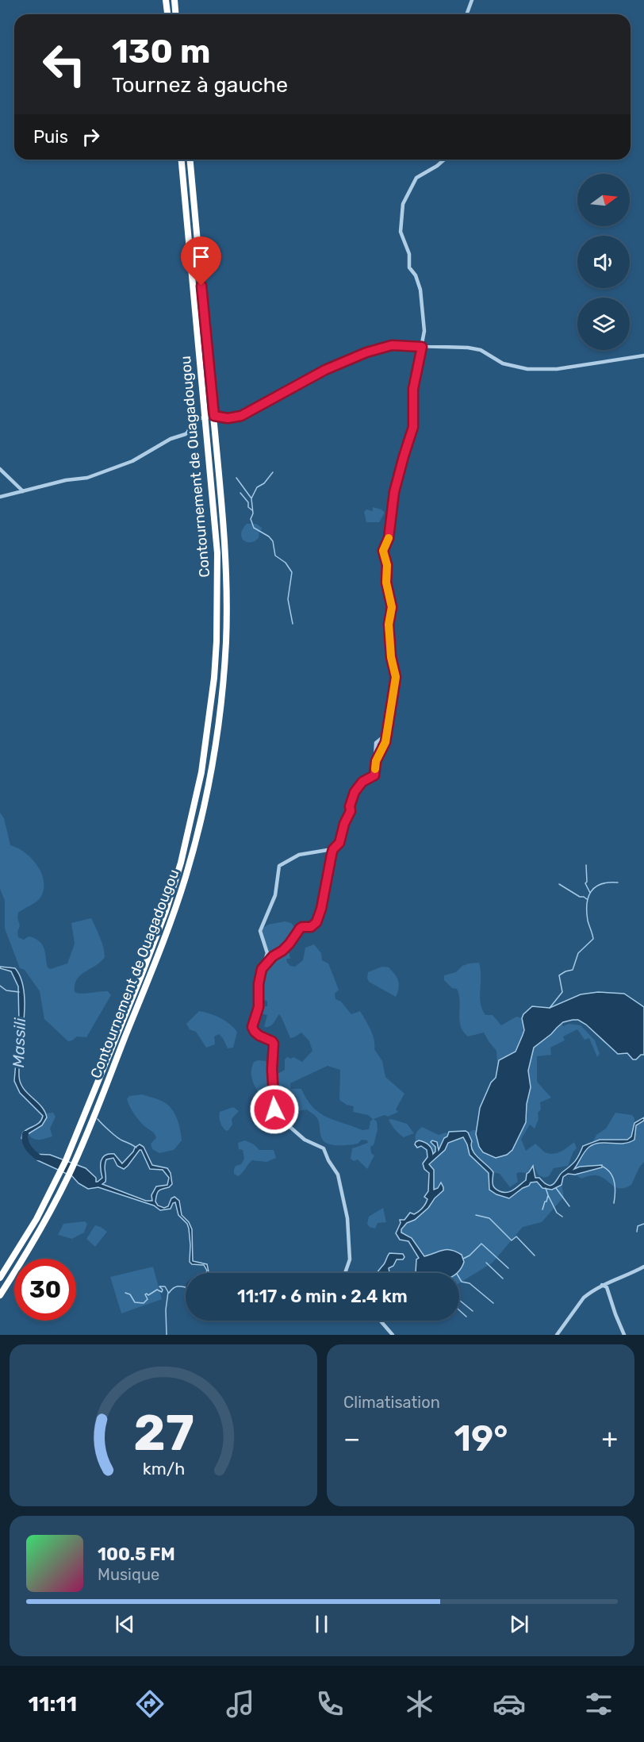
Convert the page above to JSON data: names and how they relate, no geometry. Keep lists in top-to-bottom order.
{
  "streets": {
    "highway": ["Contournement de Ouagadougou"]
  },
  "water": ["Massili"],
  "north": "right",
  "page": {
    "turn": ["130 m", "Tournez à gauche"],
    "then": "Puis",
    "limit": "30",
    "trip": "11:17 · 6 min · 2.4 km",
    "tile": "Climatisation",
    "heat": ["−", "19°", "+"],
    "song": ["100.5 FM", "Musique"],
    "tabs": "11:11",
    "gauge": ["27", "km/h"]
  }
}
